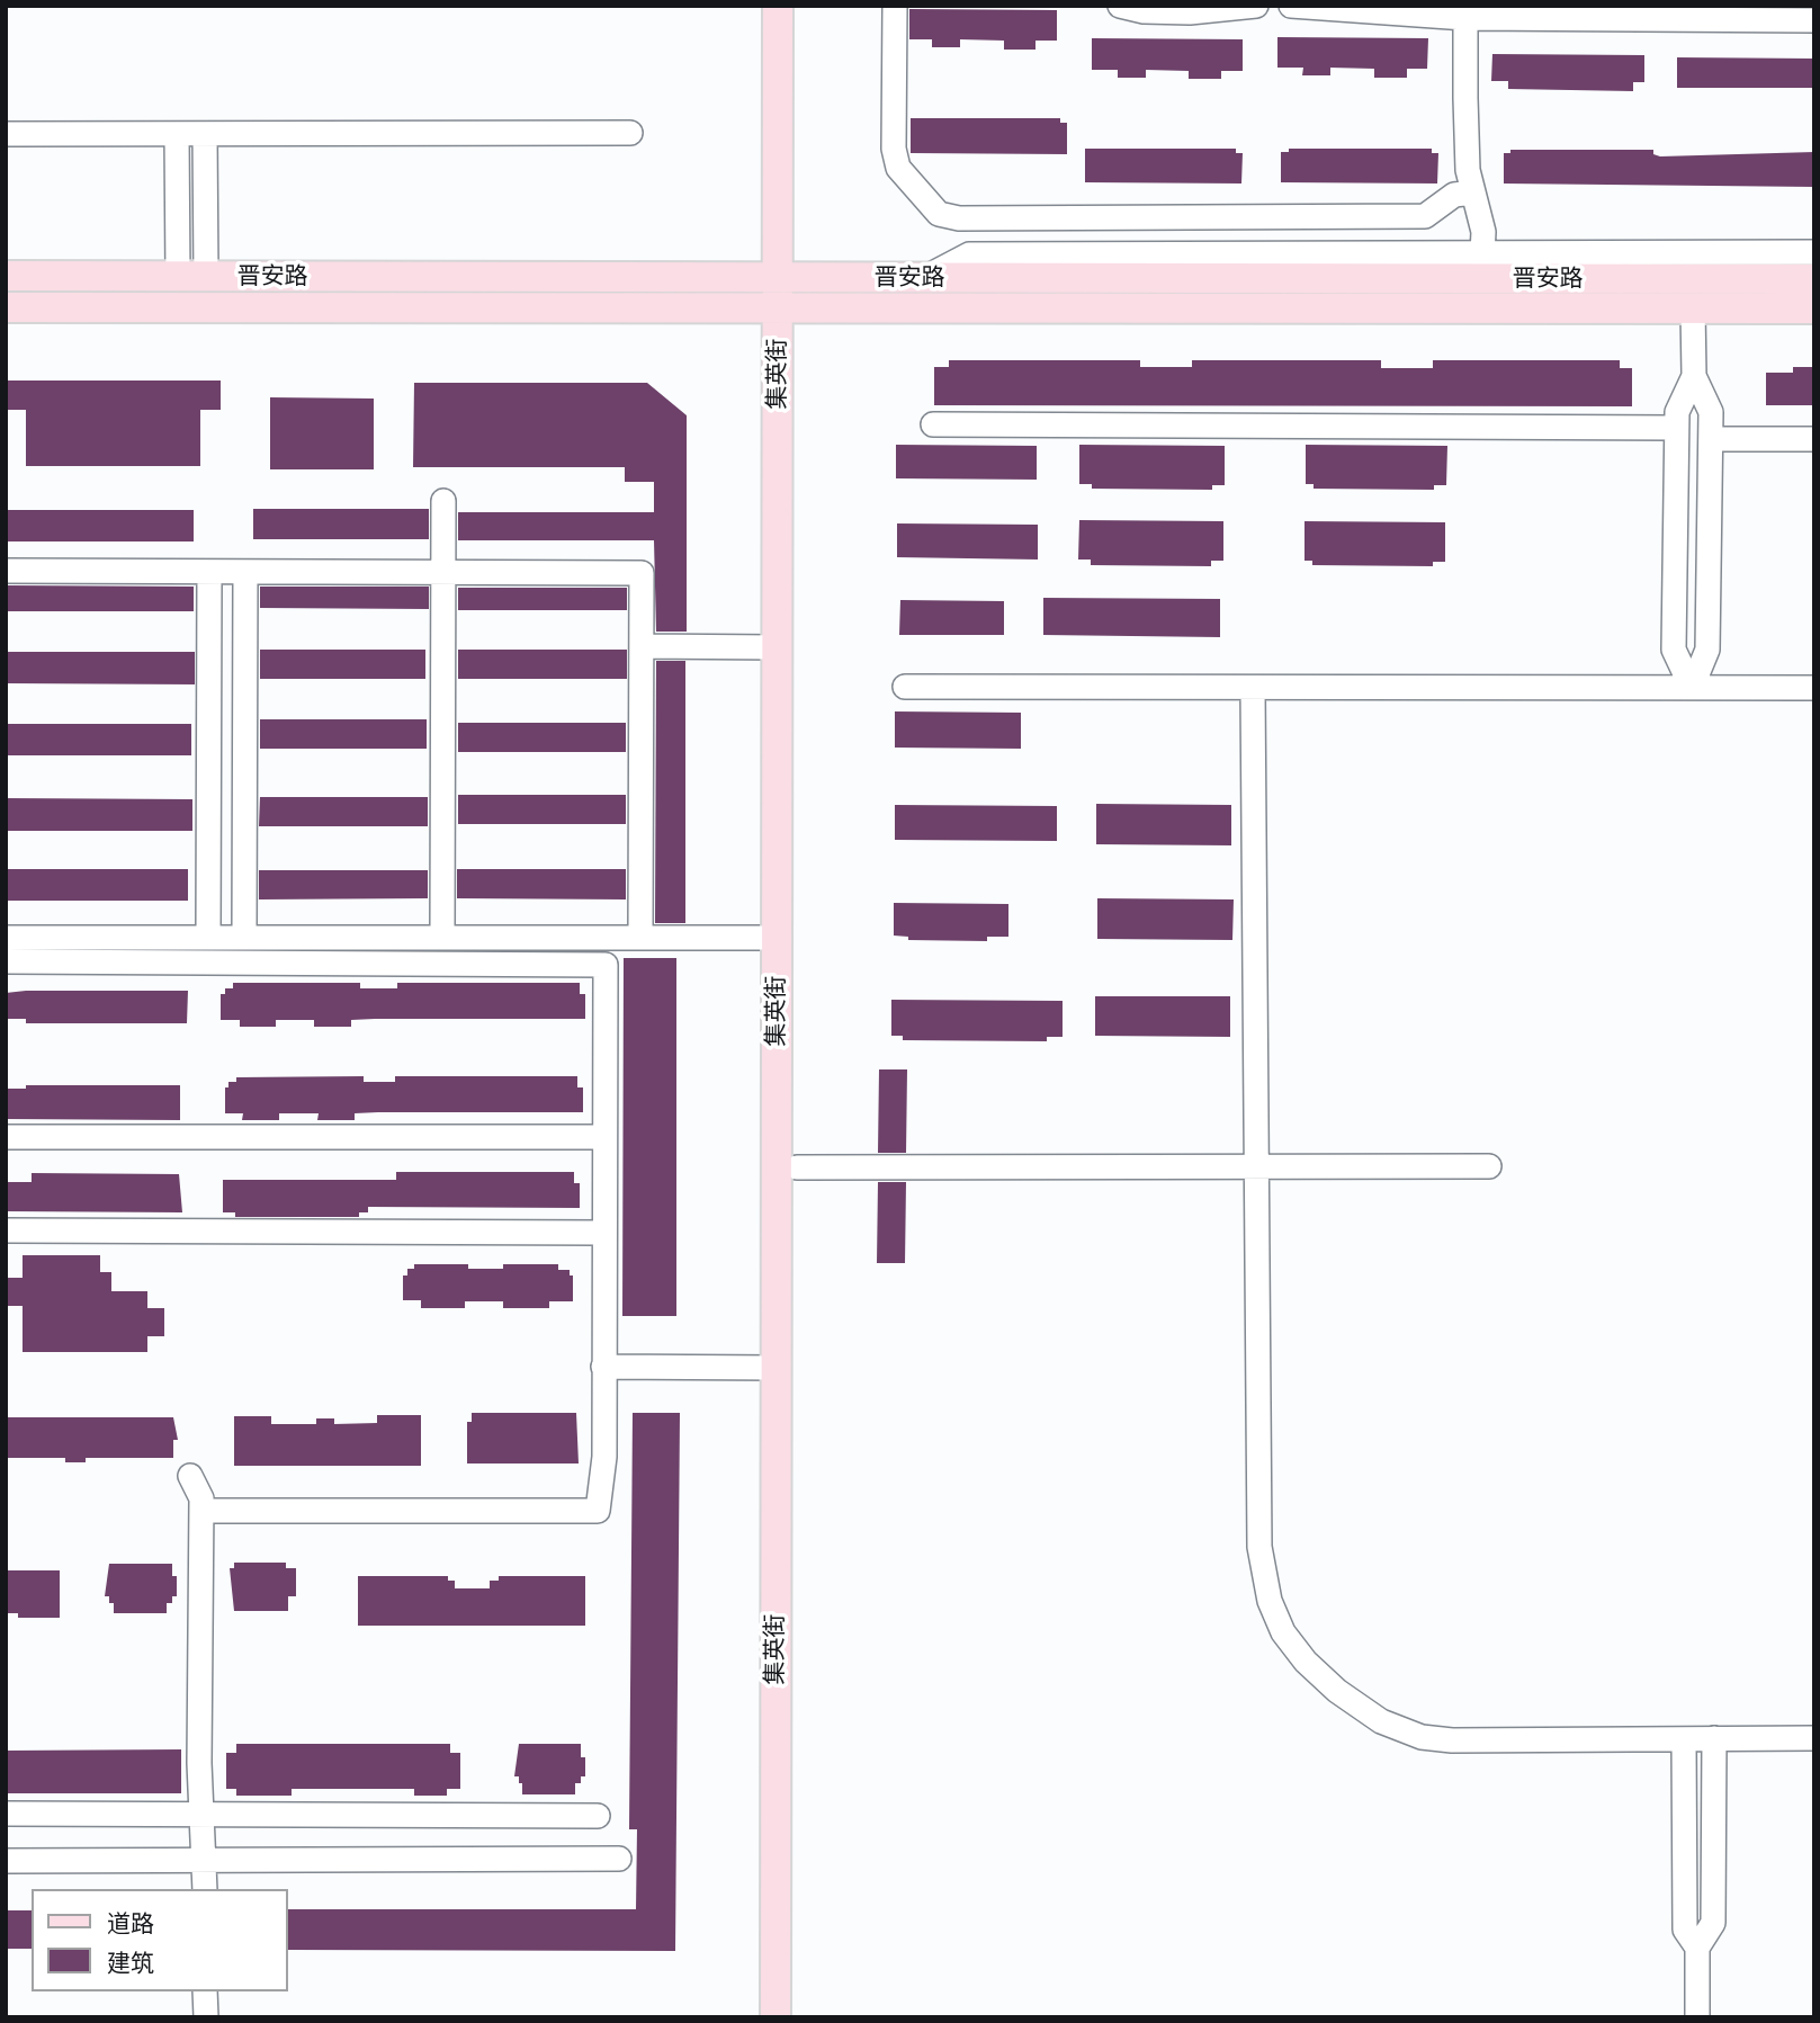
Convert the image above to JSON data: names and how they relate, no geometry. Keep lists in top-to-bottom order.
{
  "streets": {
    "main road": ["晋安路", "集英街"]
  },
  "crossings": [
    ["晋安路", "集英街"]
  ],
  "legend": ["道路", "建筑"]
}
